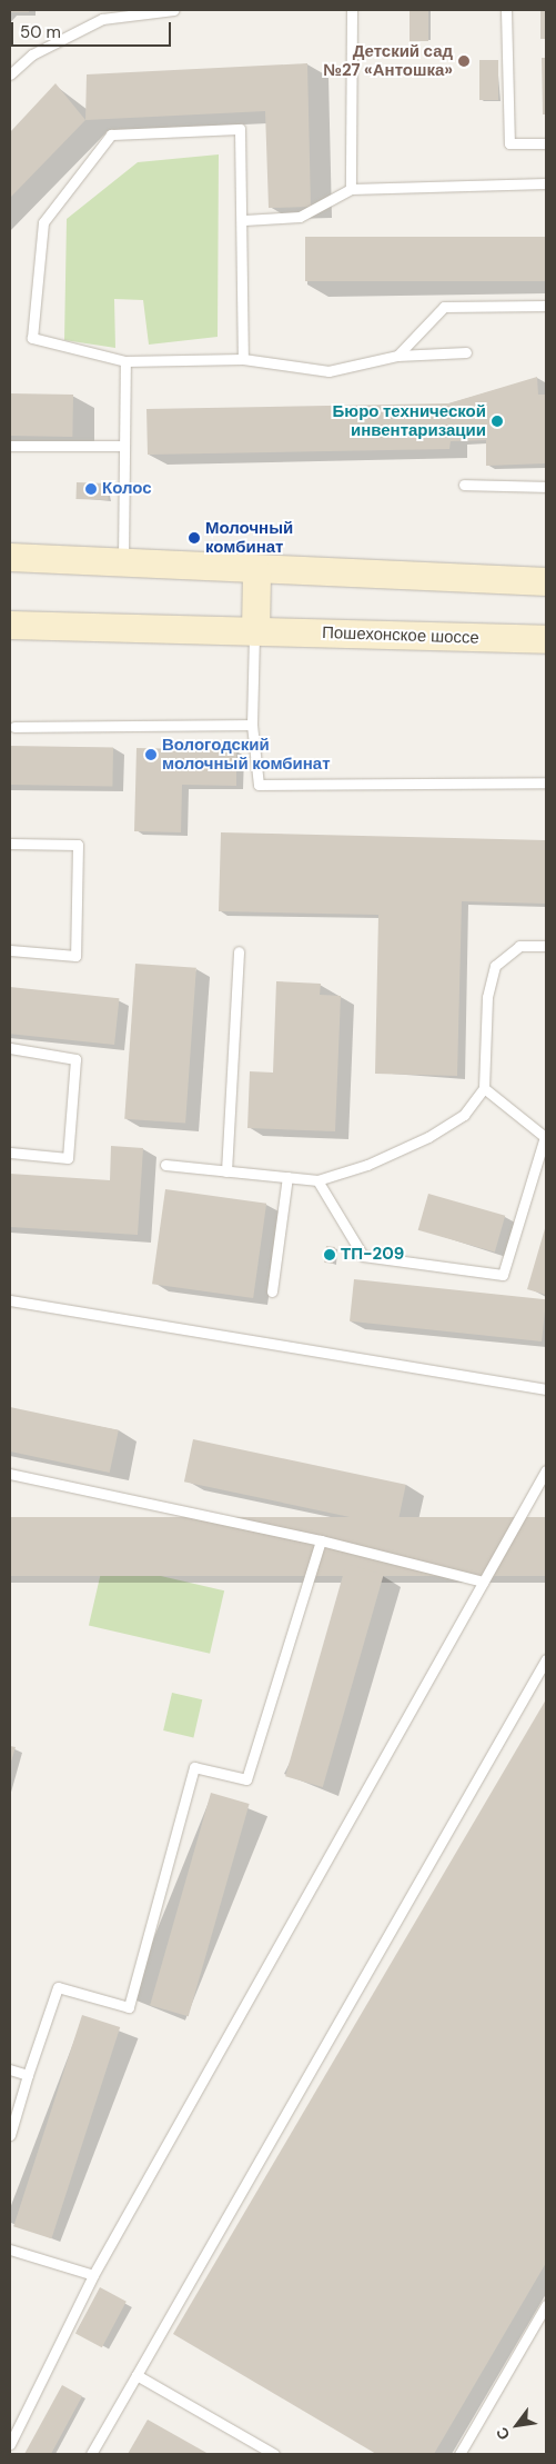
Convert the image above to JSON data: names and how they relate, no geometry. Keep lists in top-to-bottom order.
{
  "streets": {
    "main road": ["Пошехонское шоссе"]
  },
  "places": [
    "Детский сад №27 «Антошка»",
    "Бюро технической инвентаризации",
    "Колос",
    "Молочный комбинат",
    "Вологодский молочный комбинат",
    "ТП-209"
  ],
  "scale_bar": "50 m",
  "north": "bottom left"
}
